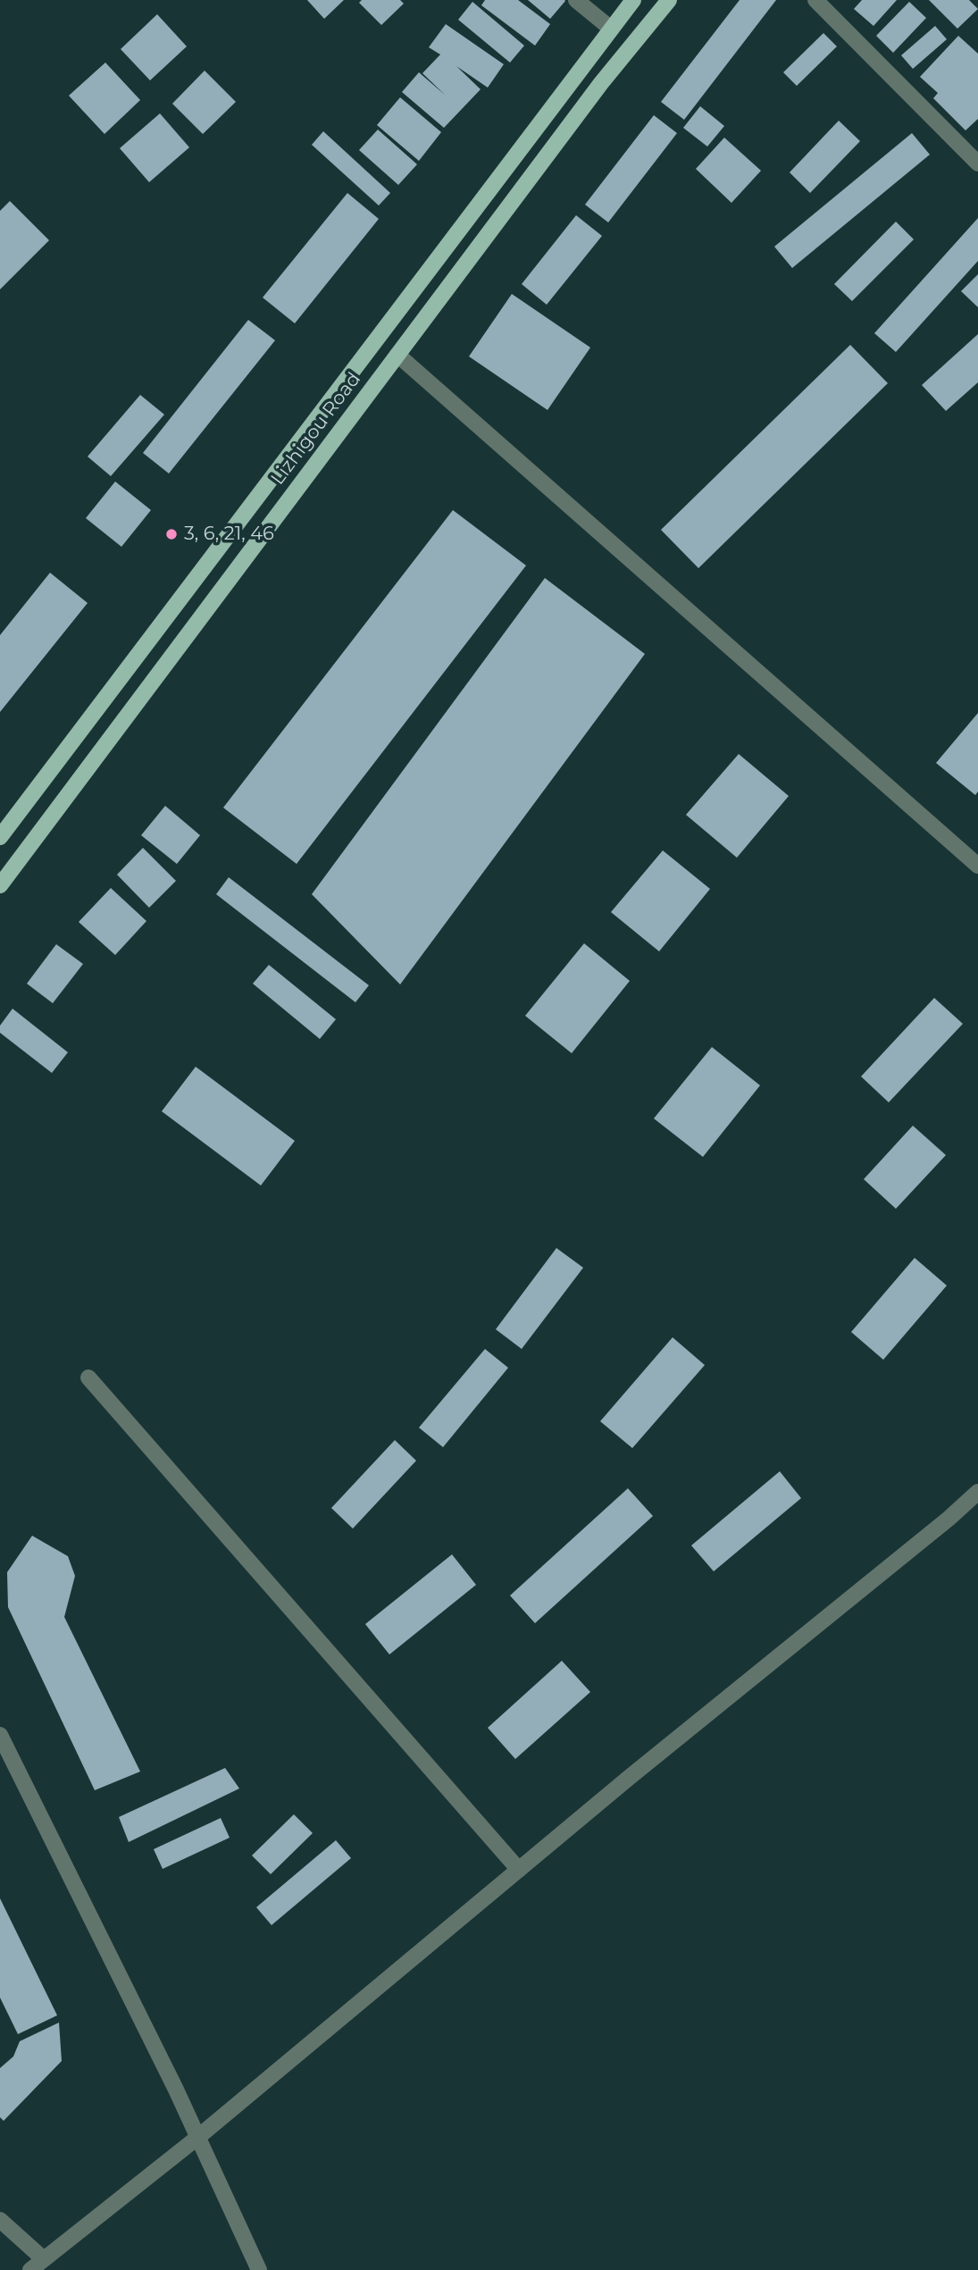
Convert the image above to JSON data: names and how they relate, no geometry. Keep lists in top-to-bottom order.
{
  "streets": {
    "main road": ["Lizhigou Road"]
  },
  "places": ["3, 6, 21, 46"]
}
